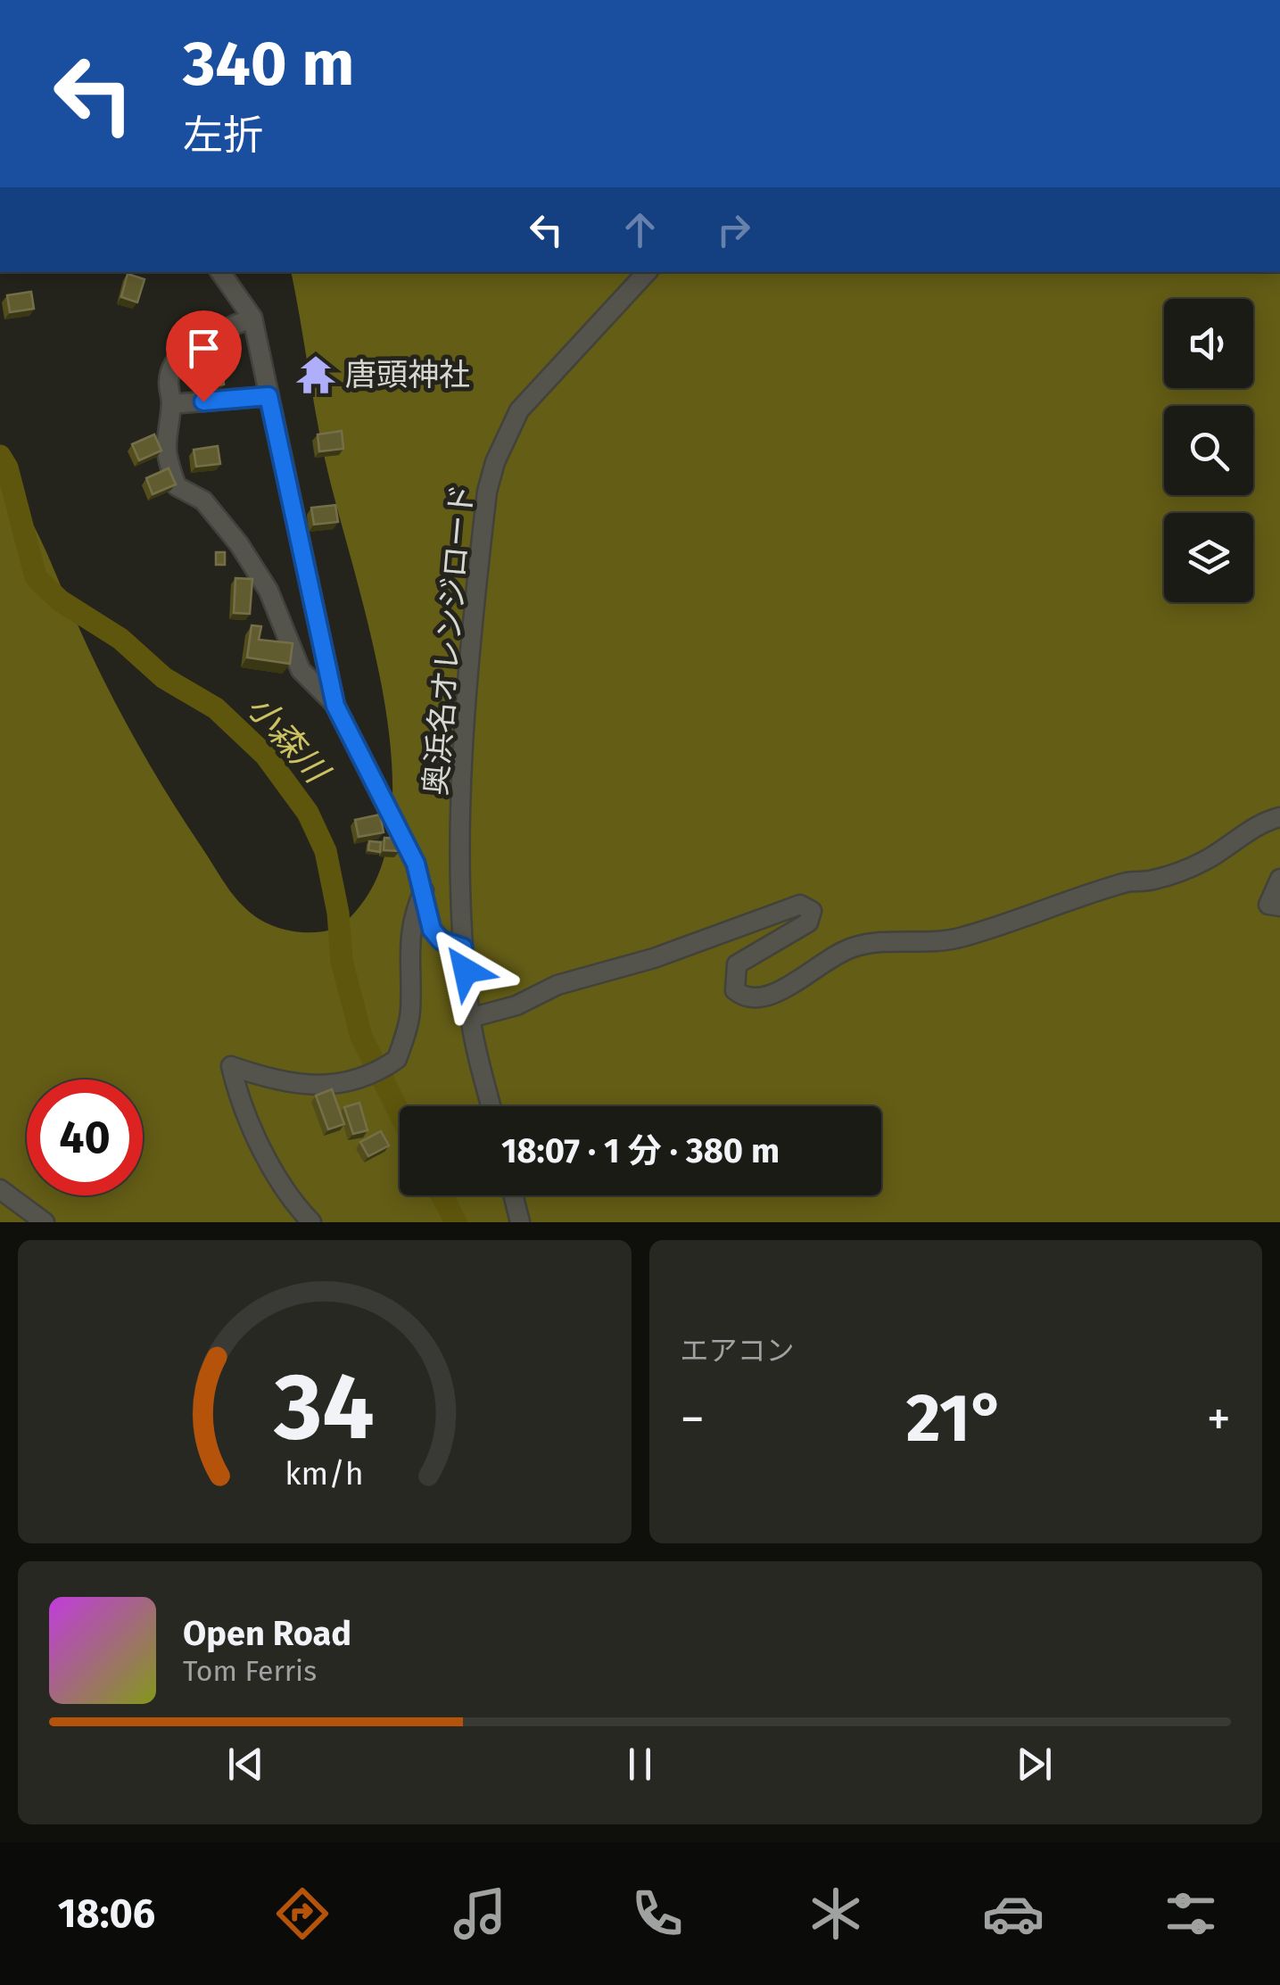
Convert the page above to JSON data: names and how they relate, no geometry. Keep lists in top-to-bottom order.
{
  "streets": {
    "street": ["奥浜名オレンジロード"]
  },
  "water": ["小森川"],
  "places": {
    "temple": ["唐頭神社"]
  },
  "page": {
    "turn": ["340 m", "左折"],
    "limit": "40",
    "trip": "18:07 · 1 分 · 380 m",
    "tile": "エアコン",
    "heat": ["−", "21°", "+"],
    "song": ["Open Road", "Tom Ferris"],
    "tabs": "18:06",
    "gauge": ["34", "km/h"]
  }
}
